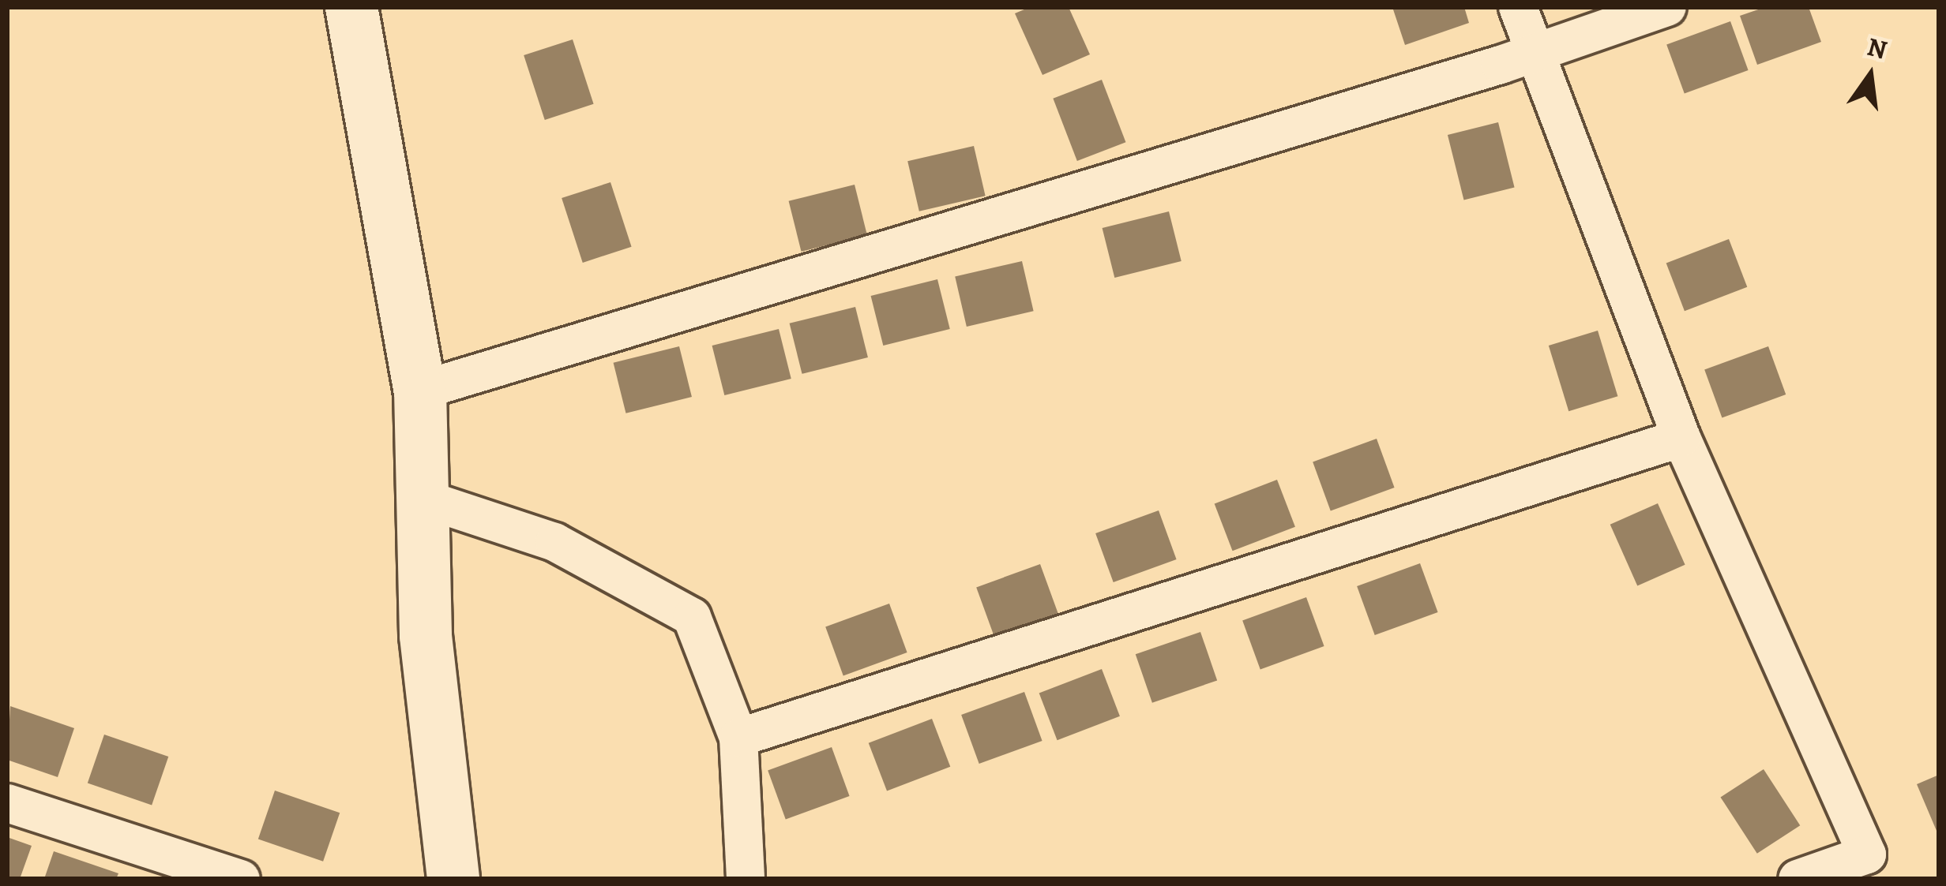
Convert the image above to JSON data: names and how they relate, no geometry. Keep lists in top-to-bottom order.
{
  "north": "top"
}
